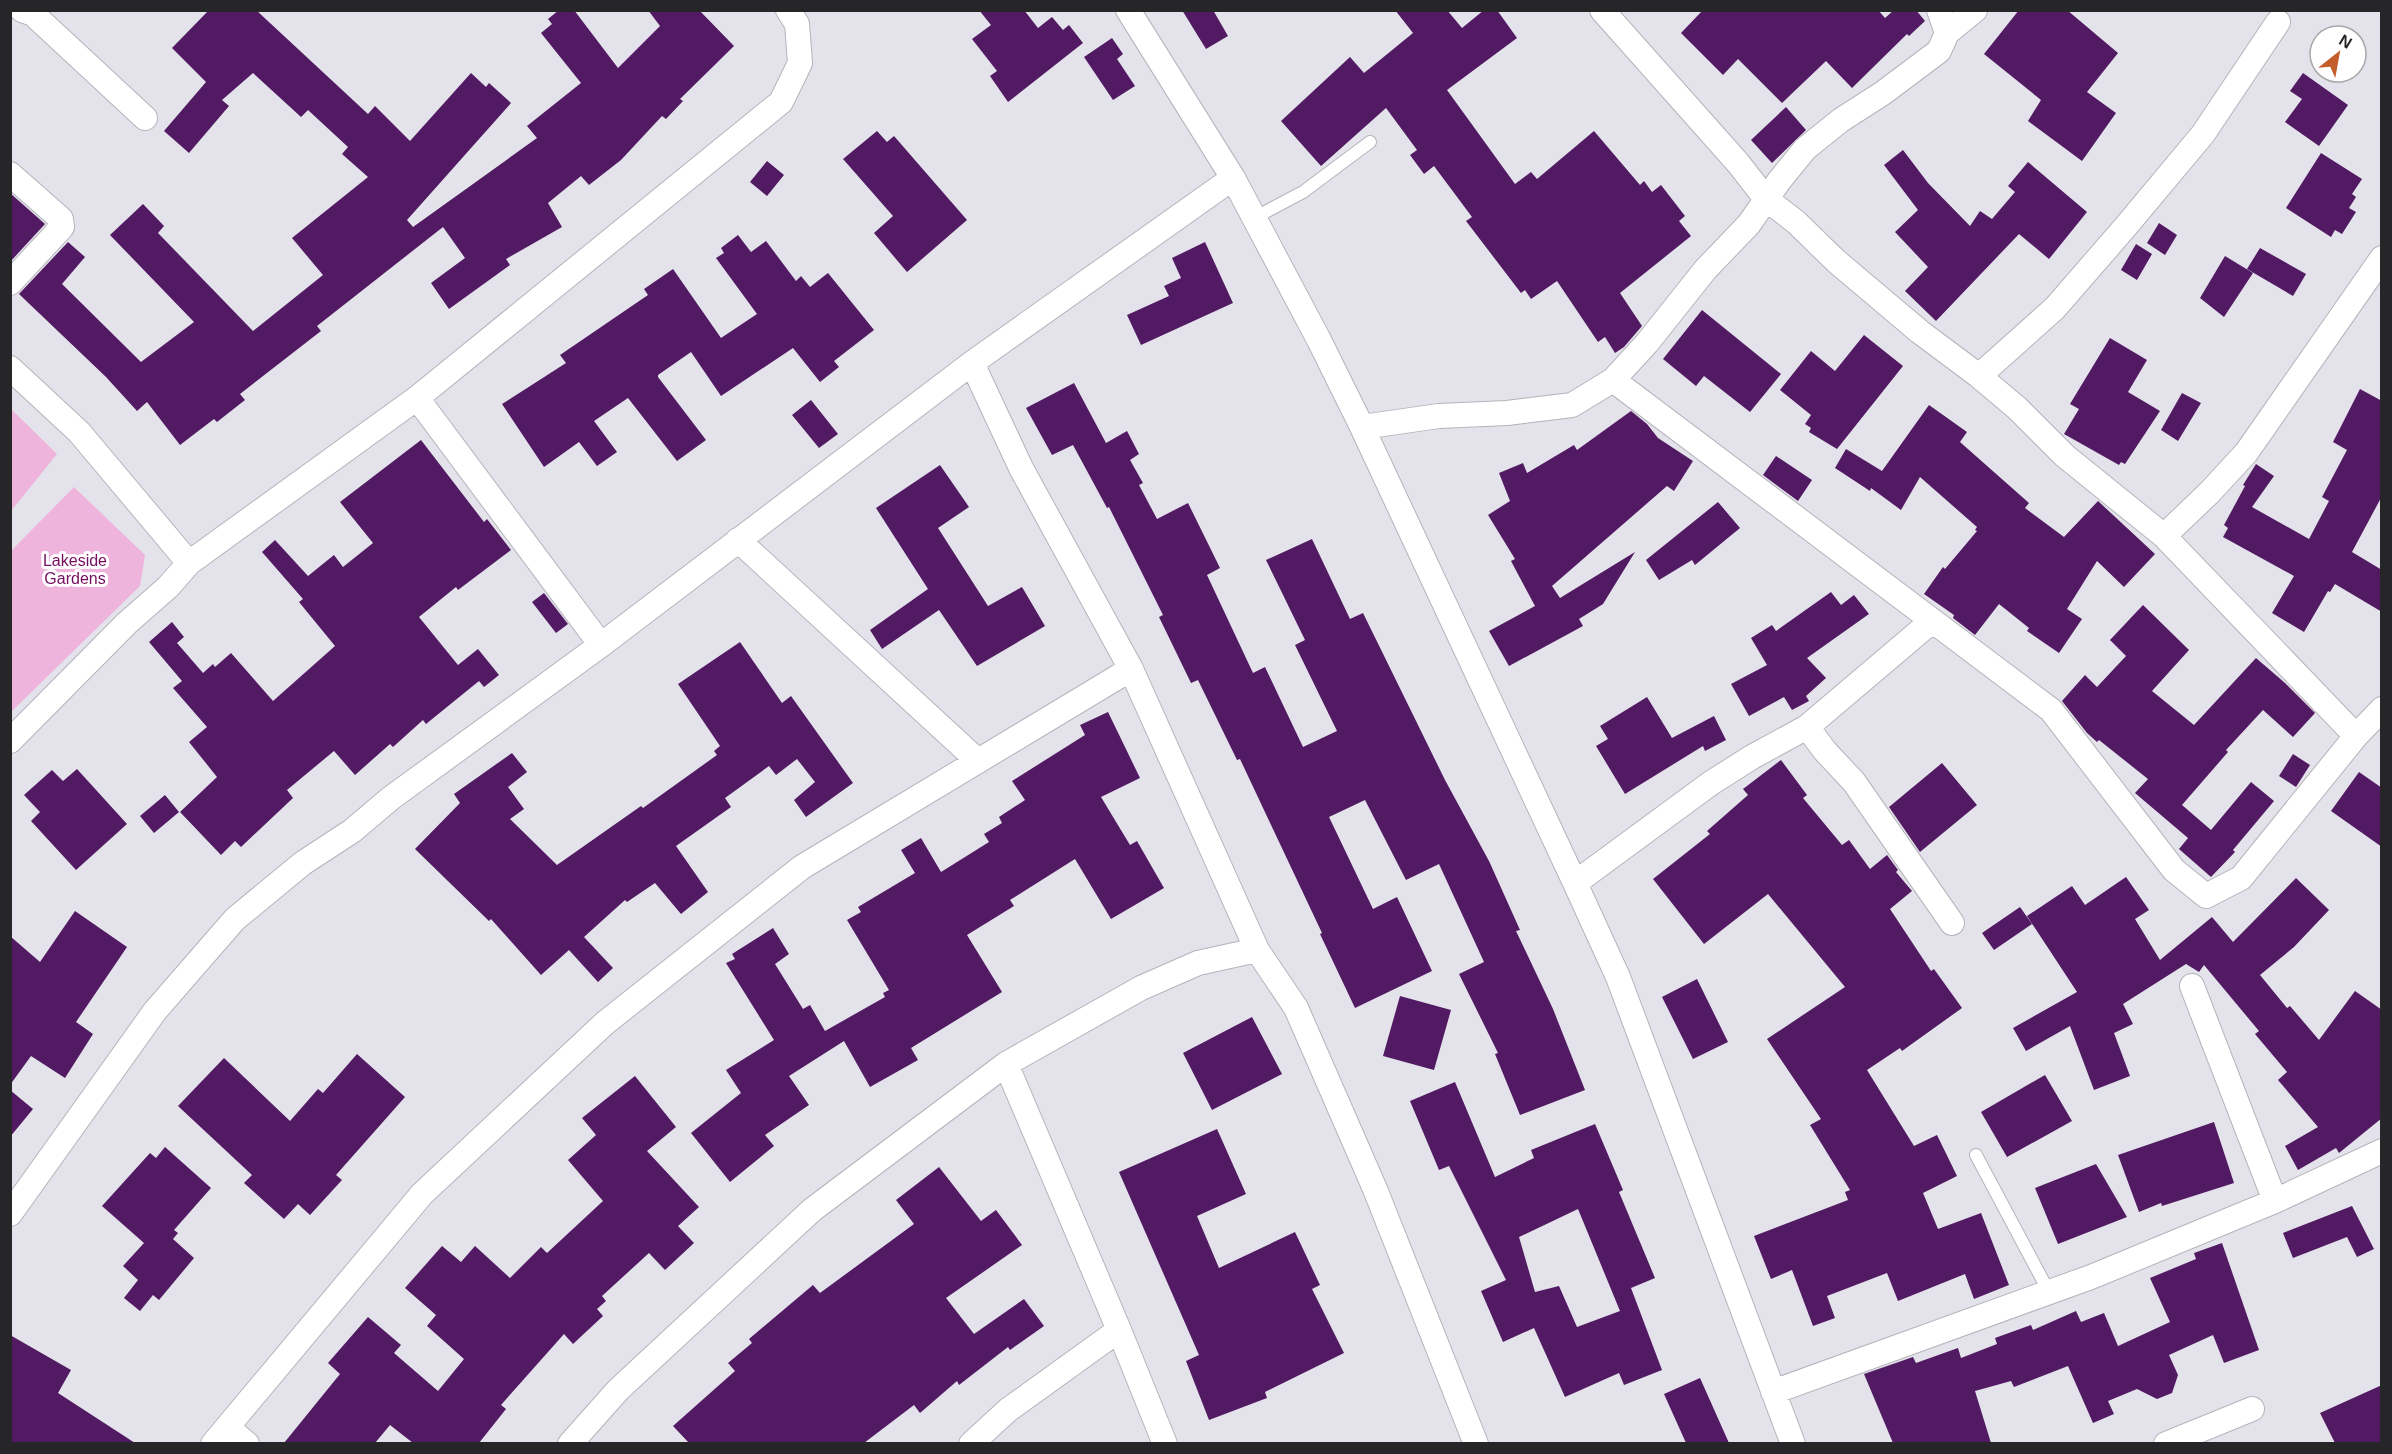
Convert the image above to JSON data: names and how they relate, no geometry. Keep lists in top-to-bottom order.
{
  "parks": ["Lakeside Gardens"],
  "north": "top right"
}
